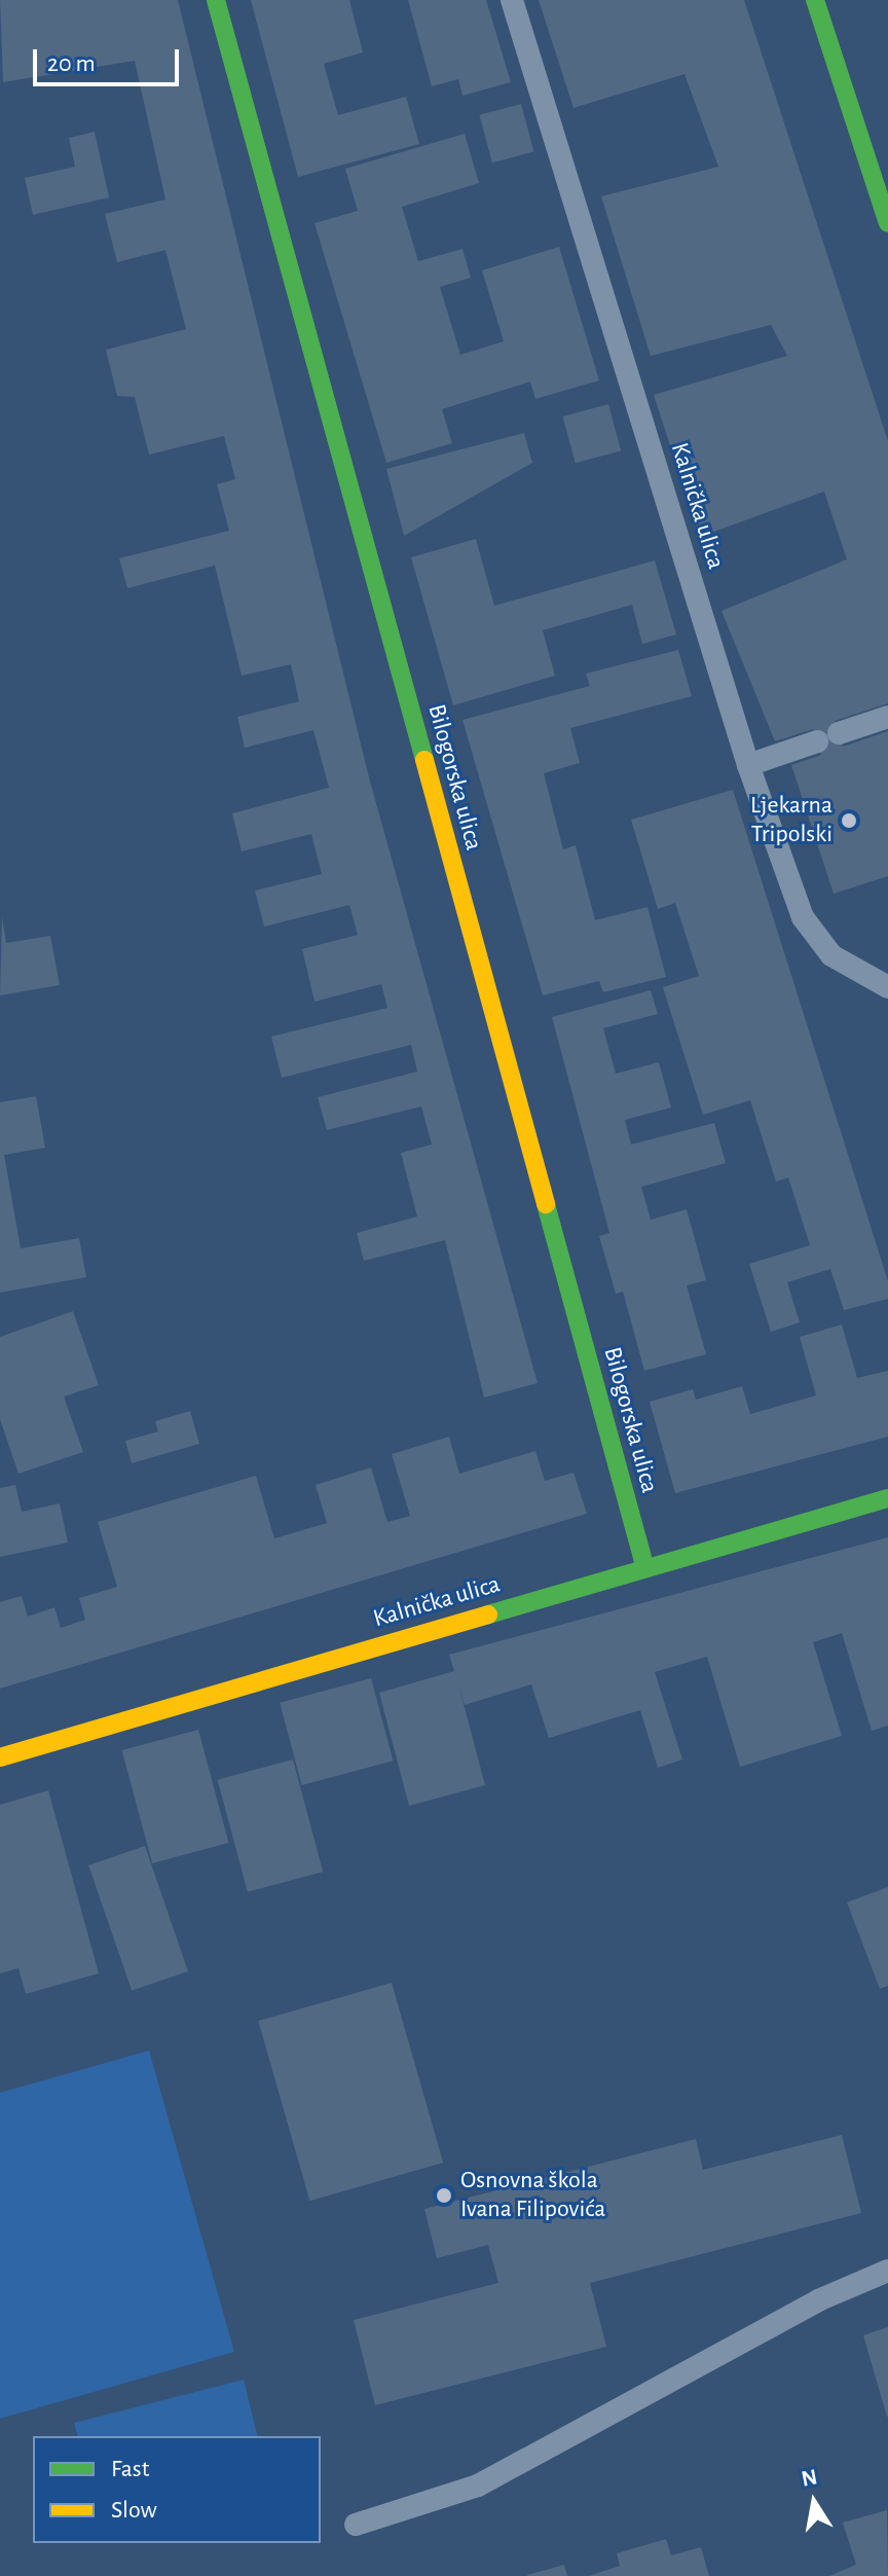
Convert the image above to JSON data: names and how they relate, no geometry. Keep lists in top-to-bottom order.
{
  "streets": {
    "street": ["Kalnička ulica", "Bilogorska ulica"]
  },
  "crossings": [
    ["Kalnička ulica", "Bilogorska ulica"]
  ],
  "places": ["Ljekarna Tripolski", "Osnovna škola Ivana Filipovića"],
  "legend": ["Fast", "Slow"],
  "scale_bar": "20 m",
  "north": "top"
}
